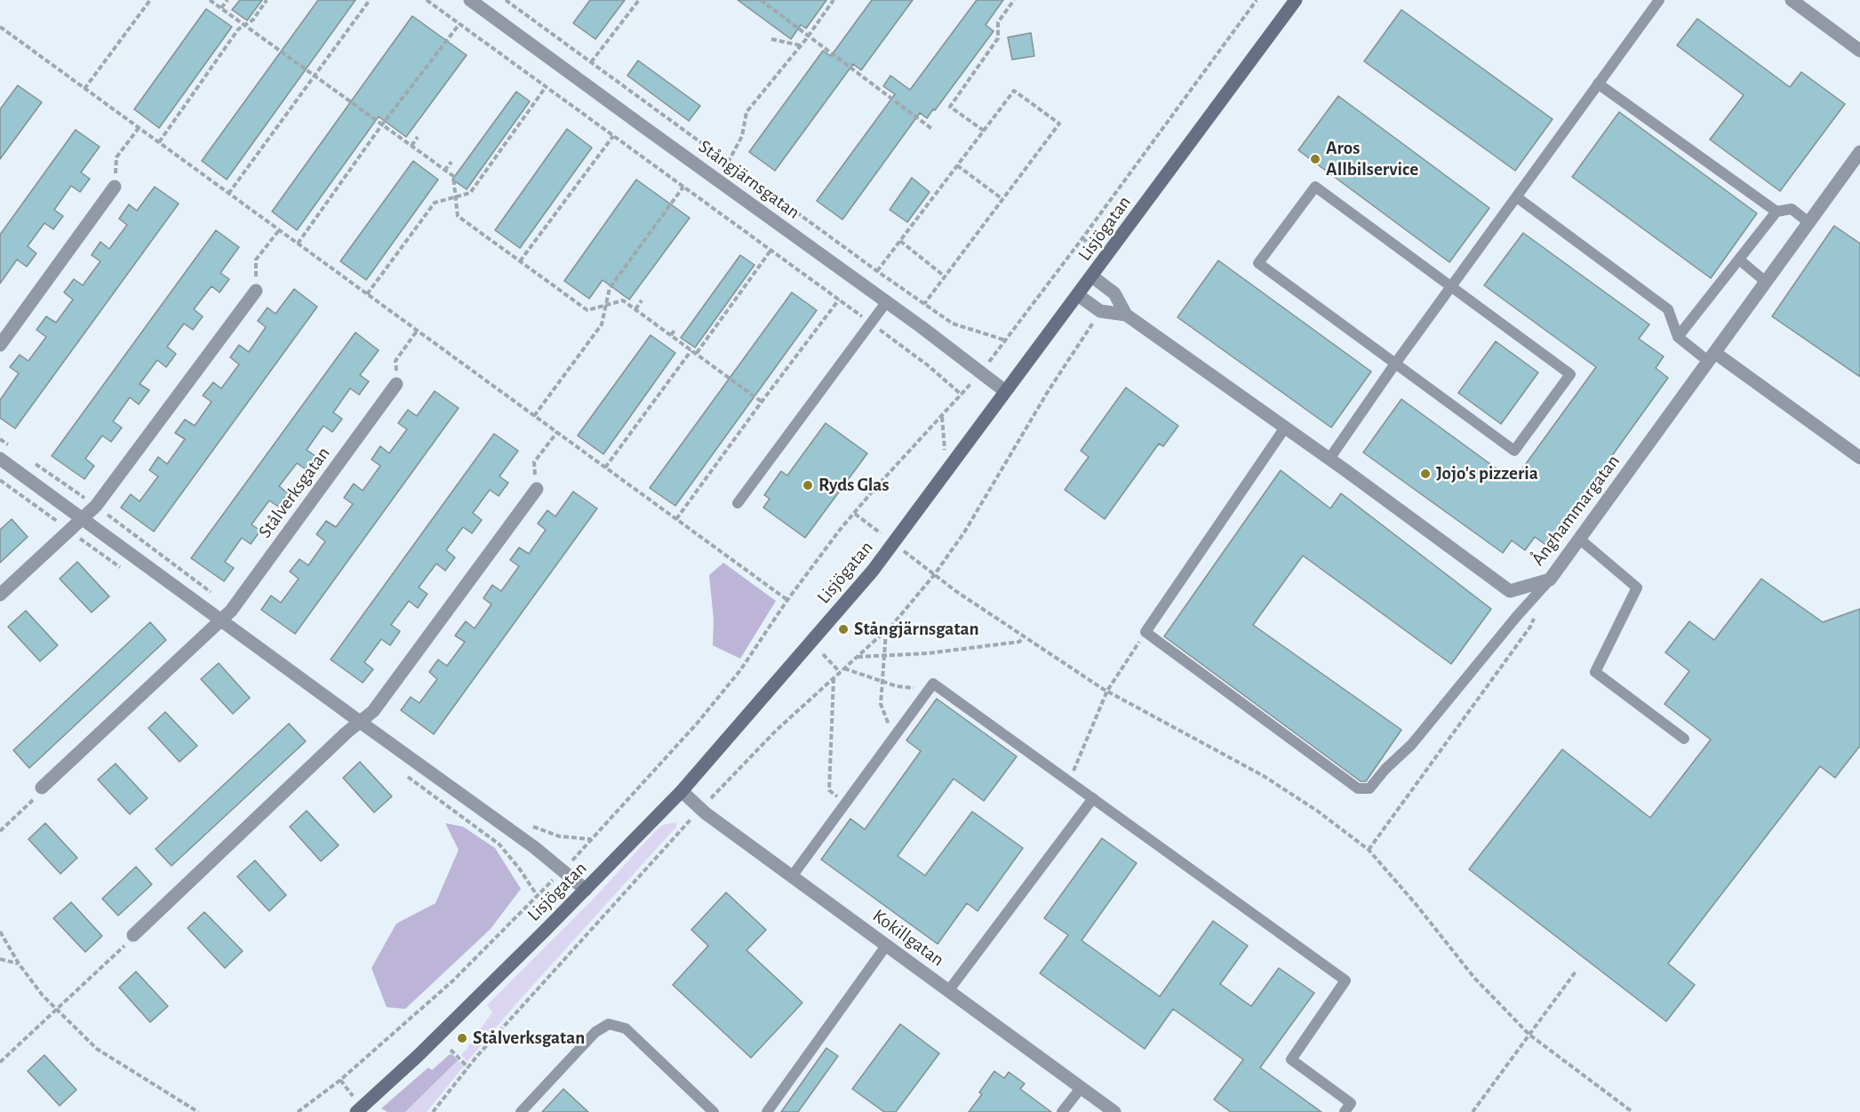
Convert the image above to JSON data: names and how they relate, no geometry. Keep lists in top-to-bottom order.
{
  "streets": {
    "street": [
      "Stångjärnsgatan",
      "Lisjögatan",
      "Stålverksgatan",
      "Ånghammargatan",
      "Kokillgatan"
    ]
  },
  "crossings": [
    ["Stångjärnsgatan", "Lisjögatan"],
    ["Lisjögatan", "Ånghammargatan"],
    ["Lisjögatan", "Kokillgatan"]
  ],
  "places": [
    "Aros Allbilservice",
    "Jojo's pizzeria",
    "Ryds Glas",
    "Stångjärnsgatan",
    "Stålverksgatan"
  ]
}
